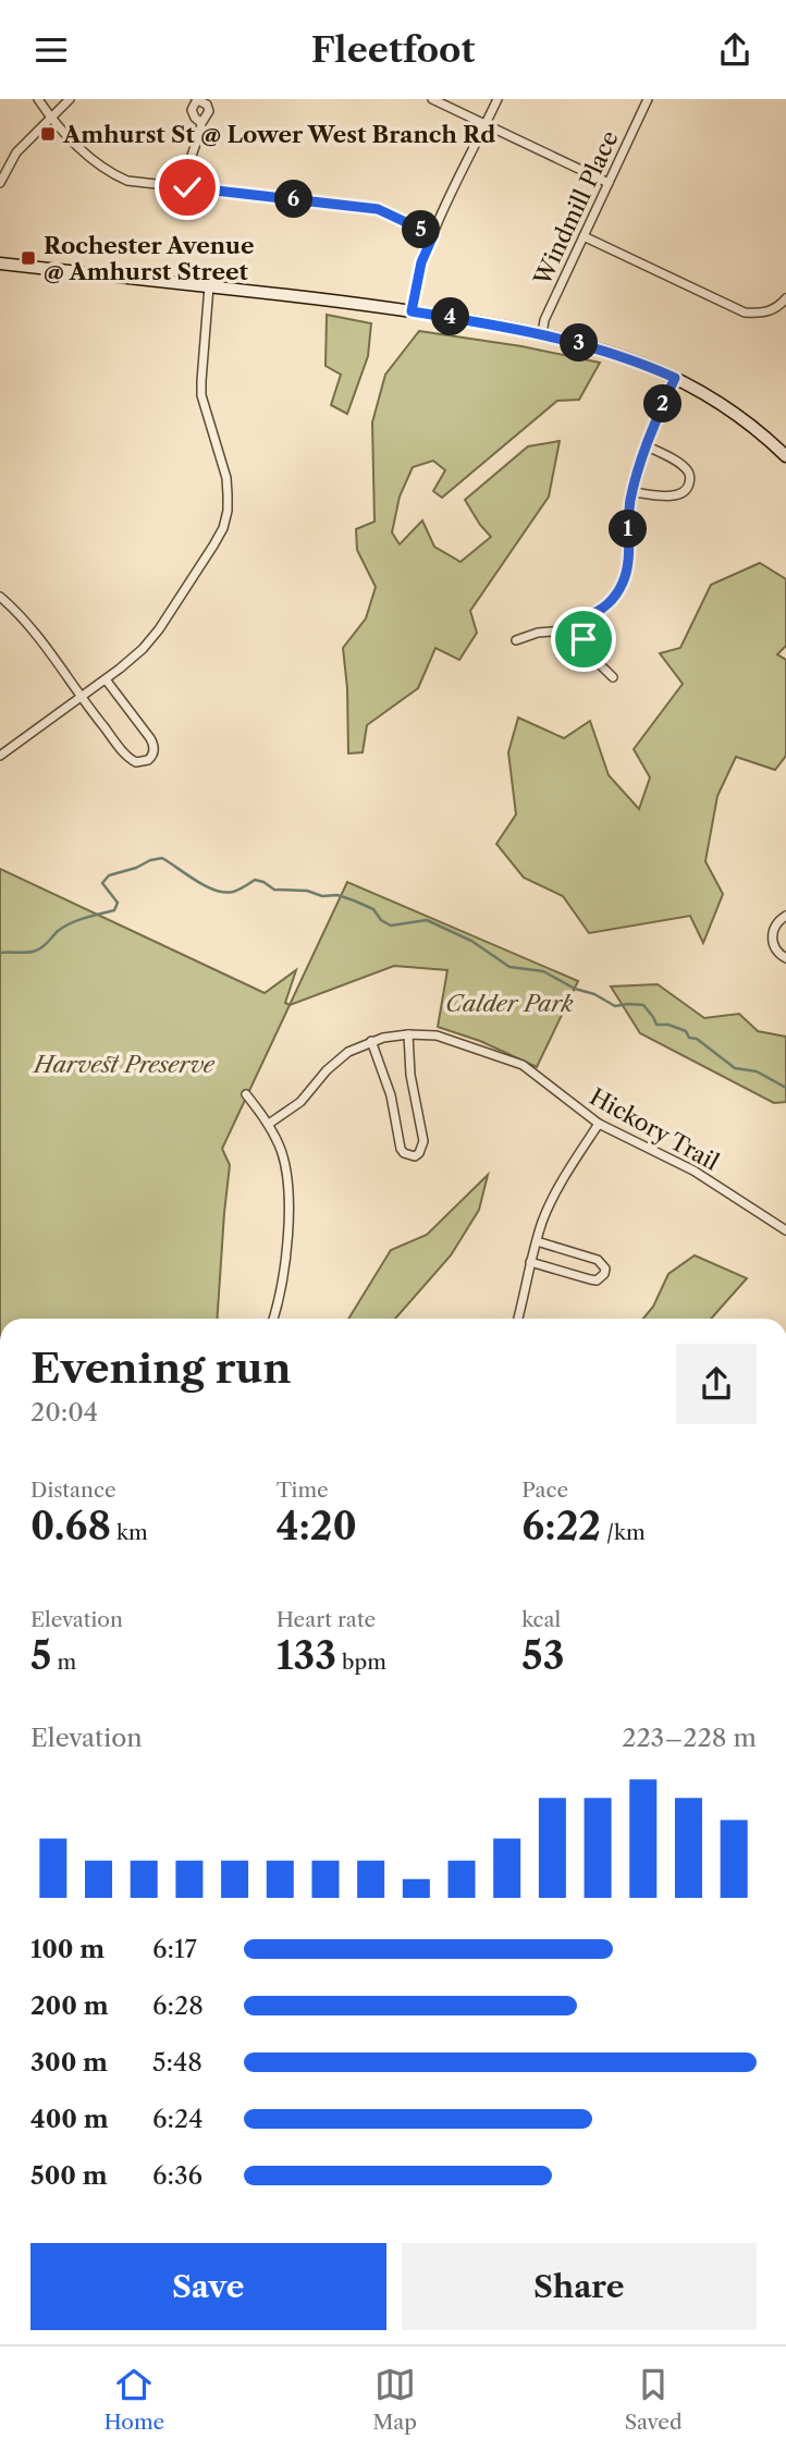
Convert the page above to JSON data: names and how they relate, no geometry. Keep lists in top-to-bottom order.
{
  "streets": {
    "street": ["Windmill Place", "Hickory Trail"]
  },
  "parks": ["Calder Park", "Harvest Preserve"],
  "places": {
    "transit": ["Amhurst St @ Lower West Branch Rd", "Rochester Avenue @ Amhurst Street"]
  },
  "page": {
    "header": "Fleetfoot",
    "pins": [
      "6",
      "5",
      "4",
      "3",
      "2",
      "1"
    ],
    "heading": ["Evening run", "20:04"],
    "stats": [
      ["Distance", "0.68 km"],
      ["Time", "4:20"],
      ["Pace", "6:22 /km"],
      ["Elevation", "5 m"],
      ["Heart rate", "133 bpm"],
      ["kcal", "53"]
    ],
    "chart": ["Elevation", "223–228 m"],
    "list": [
      {
        "name": "100 m",
        "note": "6:17"
      },
      {
        "name": "200 m",
        "note": "6:28"
      },
      {
        "name": "300 m",
        "note": "5:48"
      },
      {
        "name": "400 m",
        "note": "6:24"
      },
      {
        "name": "500 m",
        "note": "6:36"
      }
    ],
    "buttons": ["Save", "Share"],
    "tabs": ["Home", "Map", "Saved"]
  }
}
